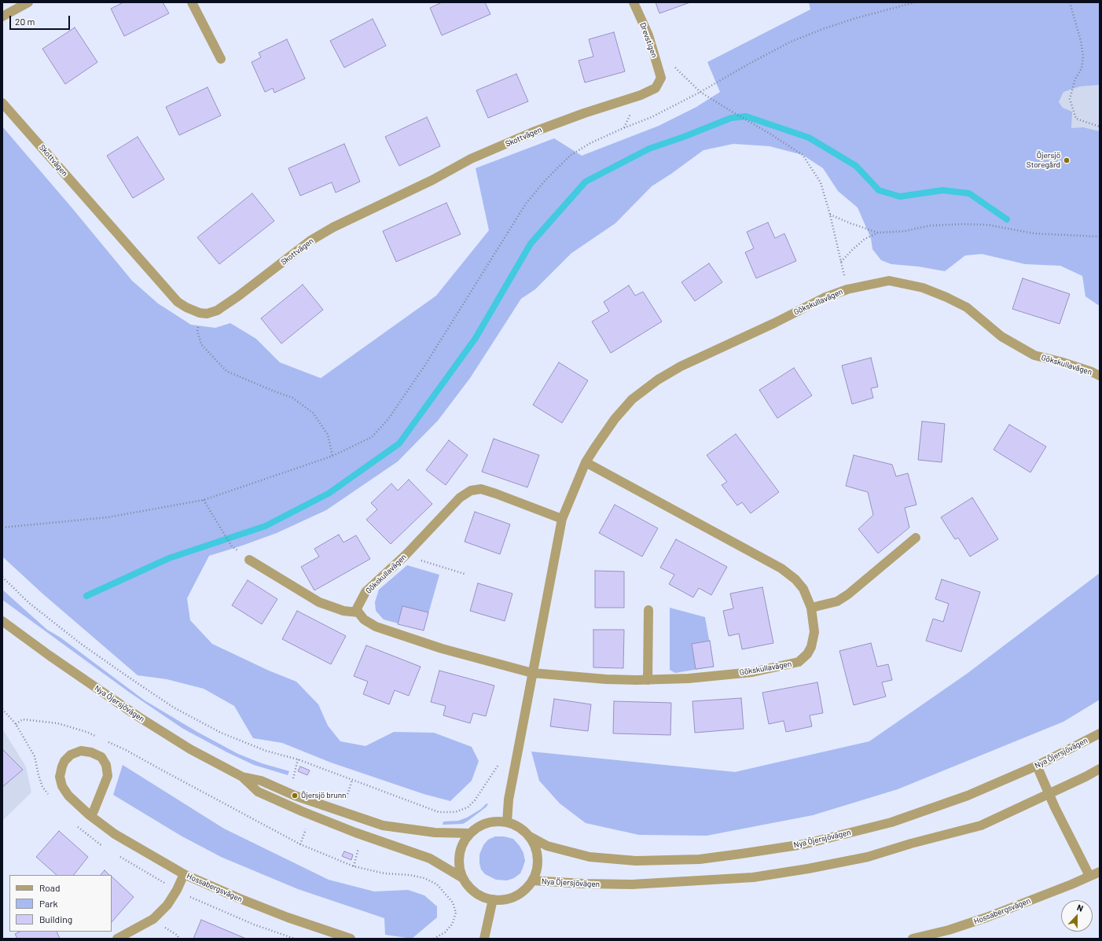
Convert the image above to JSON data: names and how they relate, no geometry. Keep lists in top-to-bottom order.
{
  "streets": {
    "street": [
      "Drevstigen",
      "Skottvägen",
      "Gökskullavägen",
      "Nya Öjersjövägen",
      "Hossabergsvägen"
    ]
  },
  "crossings": [
    ["Drevstigen", "Skottvägen"],
    ["Gökskullavägen", "Nya Öjersjövägen"]
  ],
  "places": ["Öjersjö Storegård", "Öjersjö brunn"],
  "legend": ["Road", "Park", "Building"],
  "scale_bar": "20 m",
  "north": "top"
}
